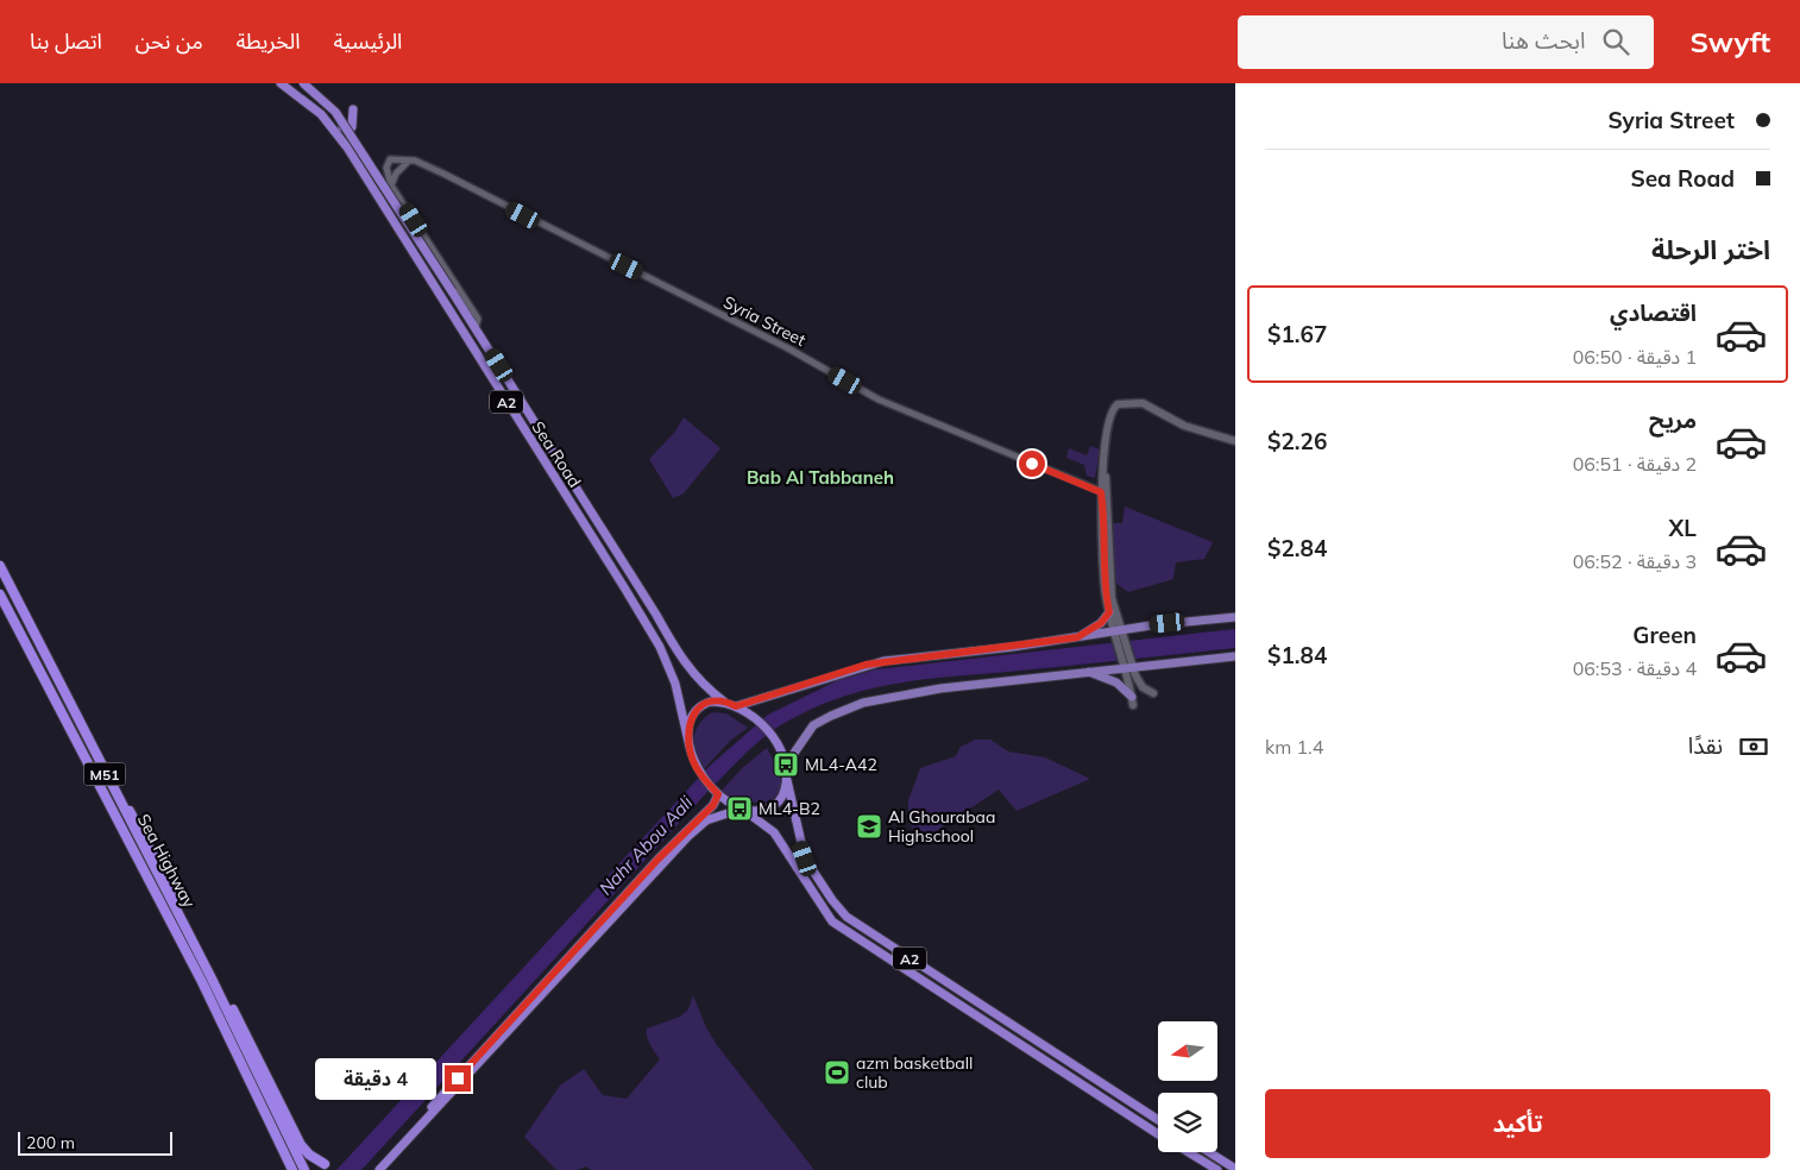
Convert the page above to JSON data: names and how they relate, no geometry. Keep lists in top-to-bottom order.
{
  "streets": {
    "highway": [
      "A2",
      "Sea Road",
      "M51",
      "Sea Highway"
    ],
    "street": ["Syria Street"]
  },
  "crossings": [
    ["A2", "Sea Road"]
  ],
  "districts": ["Bab Al Tabbaneh"],
  "water": ["Nahr Abou Aali"],
  "places": {
    "bus stop": ["ML4-A42", "ML4-B2"],
    "school or university": ["Al Ghourabaa Highschool"],
    "sports": ["azm basketball club"]
  },
  "scale_bar": "200 m",
  "north": "left",
  "page": {
    "header": "Swyft",
    "search": "ابحث هنا",
    "nav": [
      "الرئيسية",
      "الخريطة",
      "من نحن",
      "اتصل بنا"
    ],
    "banner": ["Syria Street", "Sea Road"],
    "heading": "اختر الرحلة",
    "list": [
      {
        "name": "اقتصادي",
        "note": "1 دقيقة · 06:50",
        "value": "$1.67"
      },
      {
        "name": "مريح",
        "note": "2 دقيقة · 06:51",
        "value": "$2.26"
      },
      {
        "name": "XL",
        "note": "3 دقيقة · 06:52",
        "value": "$2.84"
      },
      {
        "name": "Green",
        "note": "4 دقيقة · 06:53",
        "value": "$1.84"
      }
    ],
    "pay": ["نقدًا", "1.4 km"],
    "bubble": "4 دقيقة",
    "buttons": "تأكيد",
    "scale": "200 m"
  }
}
